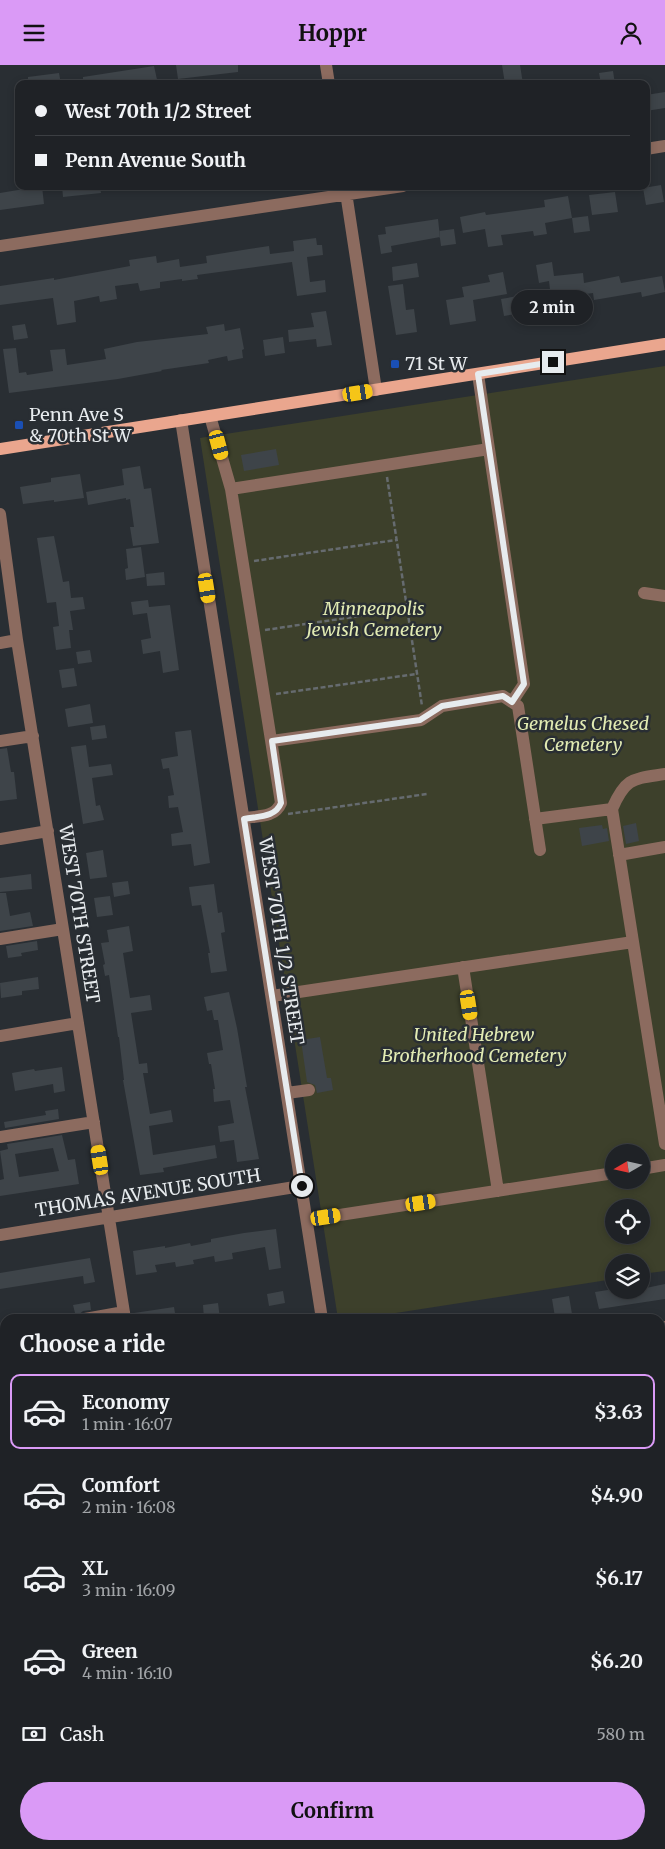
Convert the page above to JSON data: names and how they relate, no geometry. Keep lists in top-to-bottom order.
{
  "streets": {
    "street": ["WEST 70TH STREET", "WEST 70TH 1/2 STREET", "THOMAS AVENUE SOUTH"]
  },
  "crossings": [
    ["WEST 70TH STREET", "THOMAS AVENUE SOUTH"],
    ["WEST 70TH 1/2 STREET", "THOMAS AVENUE SOUTH"]
  ],
  "parks": ["Minneapolis Jewish Cemetery", "Gemelus Chesed Cemetery", "United Hebrew Brotherhood Cemetery"],
  "places": {
    "transit": ["71 St W", "Penn Ave S & 70th St W"]
  },
  "north": "left",
  "page": {
    "header": "Hoppr",
    "banner": ["West 70th 1/2 Street", "Penn Avenue South"],
    "bubble": "2 min",
    "heading": "Choose a ride",
    "list": [
      {
        "name": "Economy",
        "note": "1 min · 16:07",
        "value": "$3.63"
      },
      {
        "name": "Comfort",
        "note": "2 min · 16:08",
        "value": "$4.90"
      },
      {
        "name": "XL",
        "note": "3 min · 16:09",
        "value": "$6.17"
      },
      {
        "name": "Green",
        "note": "4 min · 16:10",
        "value": "$6.20"
      }
    ],
    "pay": ["Cash", "580 m"],
    "buttons": "Confirm"
  }
}
